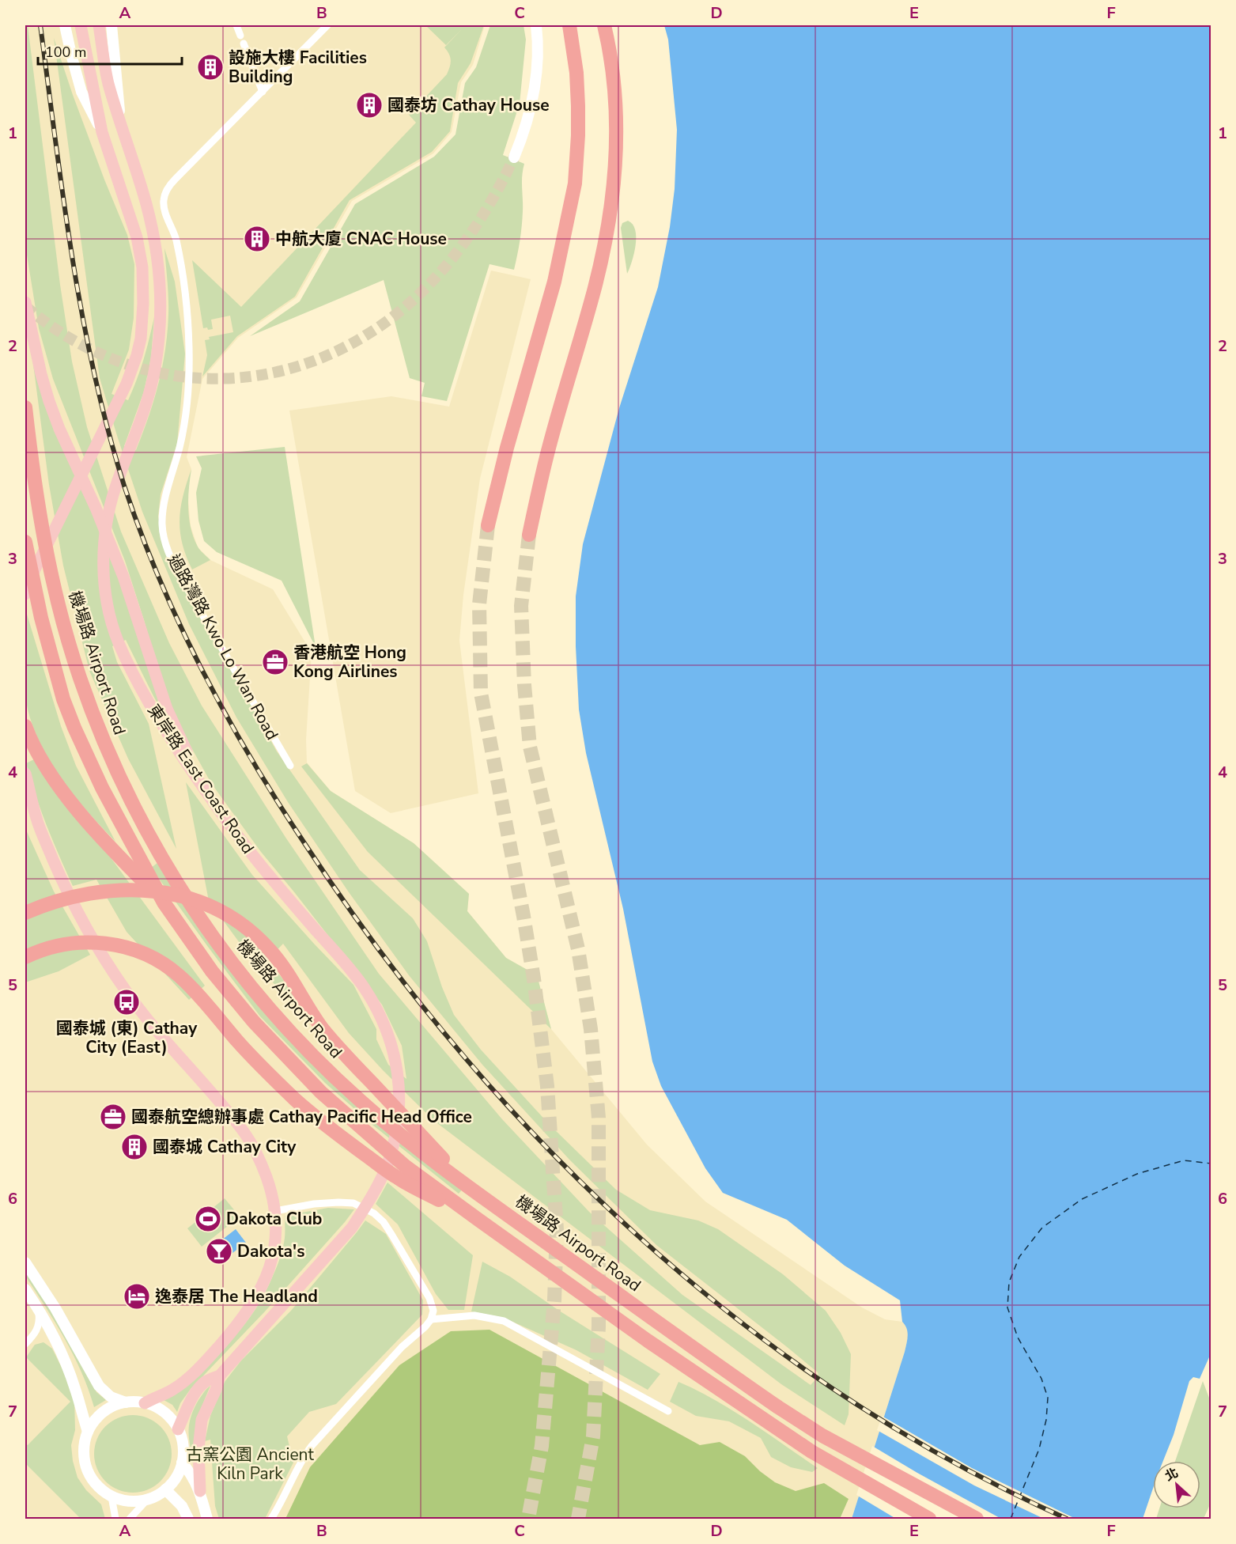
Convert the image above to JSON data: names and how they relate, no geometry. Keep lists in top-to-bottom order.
{
  "streets": {
    "highway": ["機場路 Airport Road"],
    "main road": ["東岸路 East Coast Road"],
    "street": ["過路灣路 Kwo Lo Wan Road"]
  },
  "parks": ["古窯公園 Ancient Kiln Park"],
  "places": {
    "building": [
      "設施大樓 Facilities Building",
      "國泰坊 Cathay House",
      "中航大廈 CNAC House",
      "國泰城 Cathay City"
    ],
    "office": ["香港航空 Hong Kong Airlines", "國泰航空總辦事處 Cathay Pacific Head Office"],
    "bus stop": ["國泰城 (東) Cathay City (East)"],
    "sports": ["Dakota Club"],
    "bar": ["Dakota's"],
    "hotel": ["逸泰居 The Headland"]
  },
  "scale_bar": "100 m",
  "north": "top left",
  "grid": {
    "columns": [
      "A",
      "B",
      "C",
      "D",
      "E",
      "F"
    ],
    "rows": [
      "1",
      "2",
      "3",
      "4",
      "5",
      "6",
      "7"
    ]
  }
}
